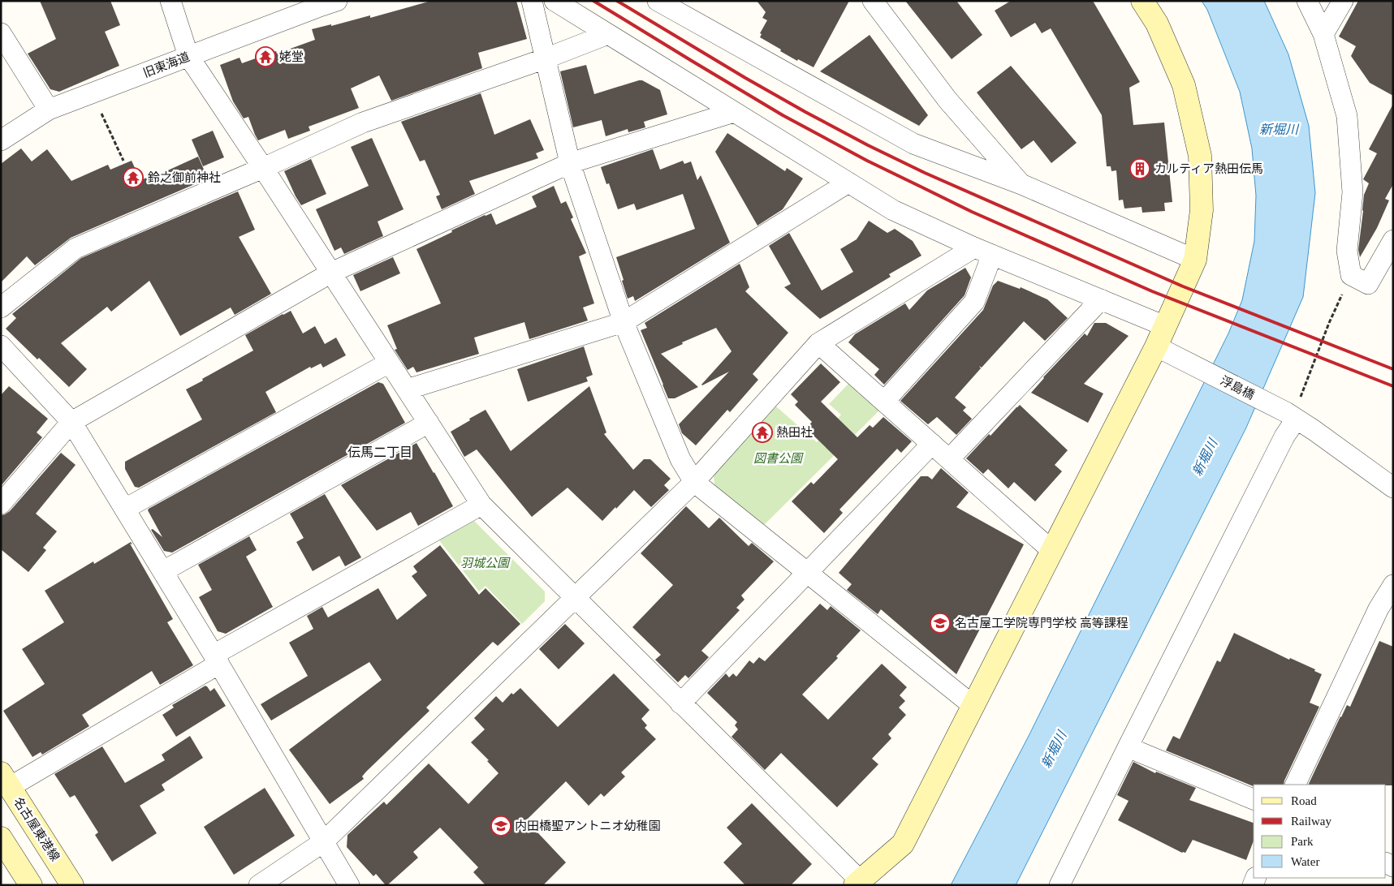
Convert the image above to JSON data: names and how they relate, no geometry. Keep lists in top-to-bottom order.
{
  "streets": {
    "street": ["旧東海道", "浮島橋", "名古屋東港線"]
  },
  "districts": ["伝馬二丁目"],
  "water": ["新堀川"],
  "parks": ["図書公園", "羽城公園"],
  "places": {
    "temple": ["姥堂", "鈴之御前神社", "熱田社"],
    "building": ["カルティア熱田伝馬"],
    "school or university": ["名古屋工学院専門学校 高等課程", "内田橋聖アントニオ幼稚園"]
  },
  "legend": [
    "Road",
    "Railway",
    "Park",
    "Water"
  ]
}
